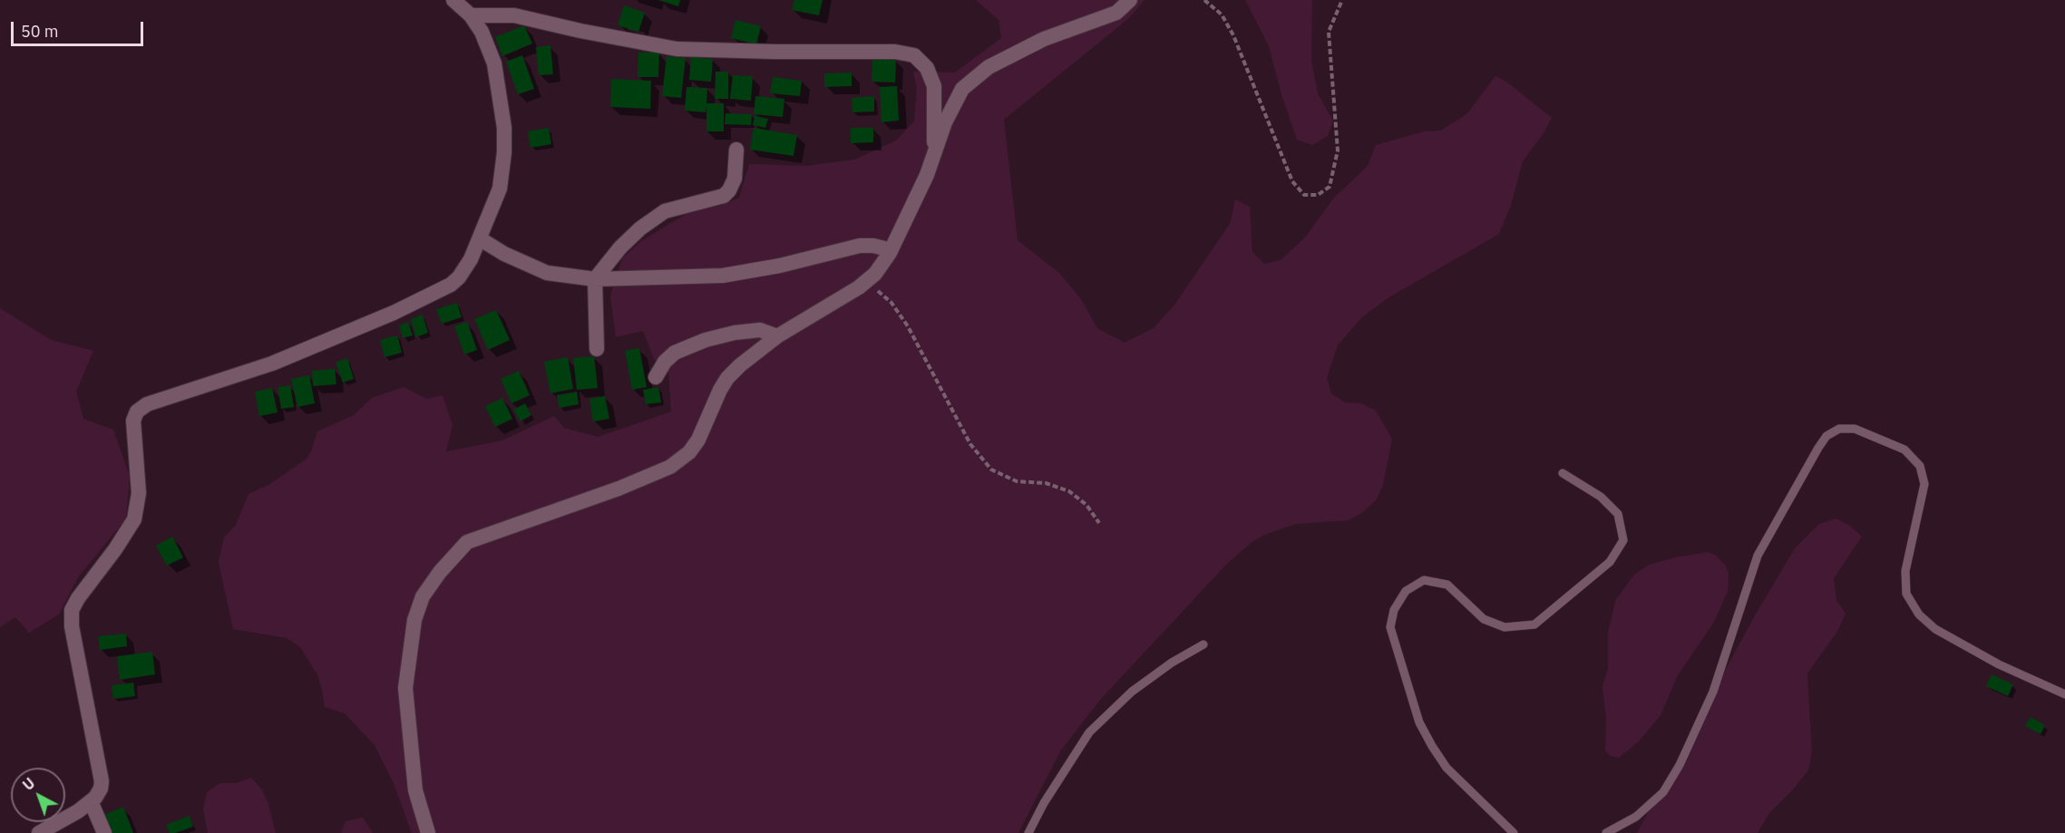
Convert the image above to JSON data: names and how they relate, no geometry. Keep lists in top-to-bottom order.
{
  "scale_bar": "50 m",
  "north": "top left"
}
